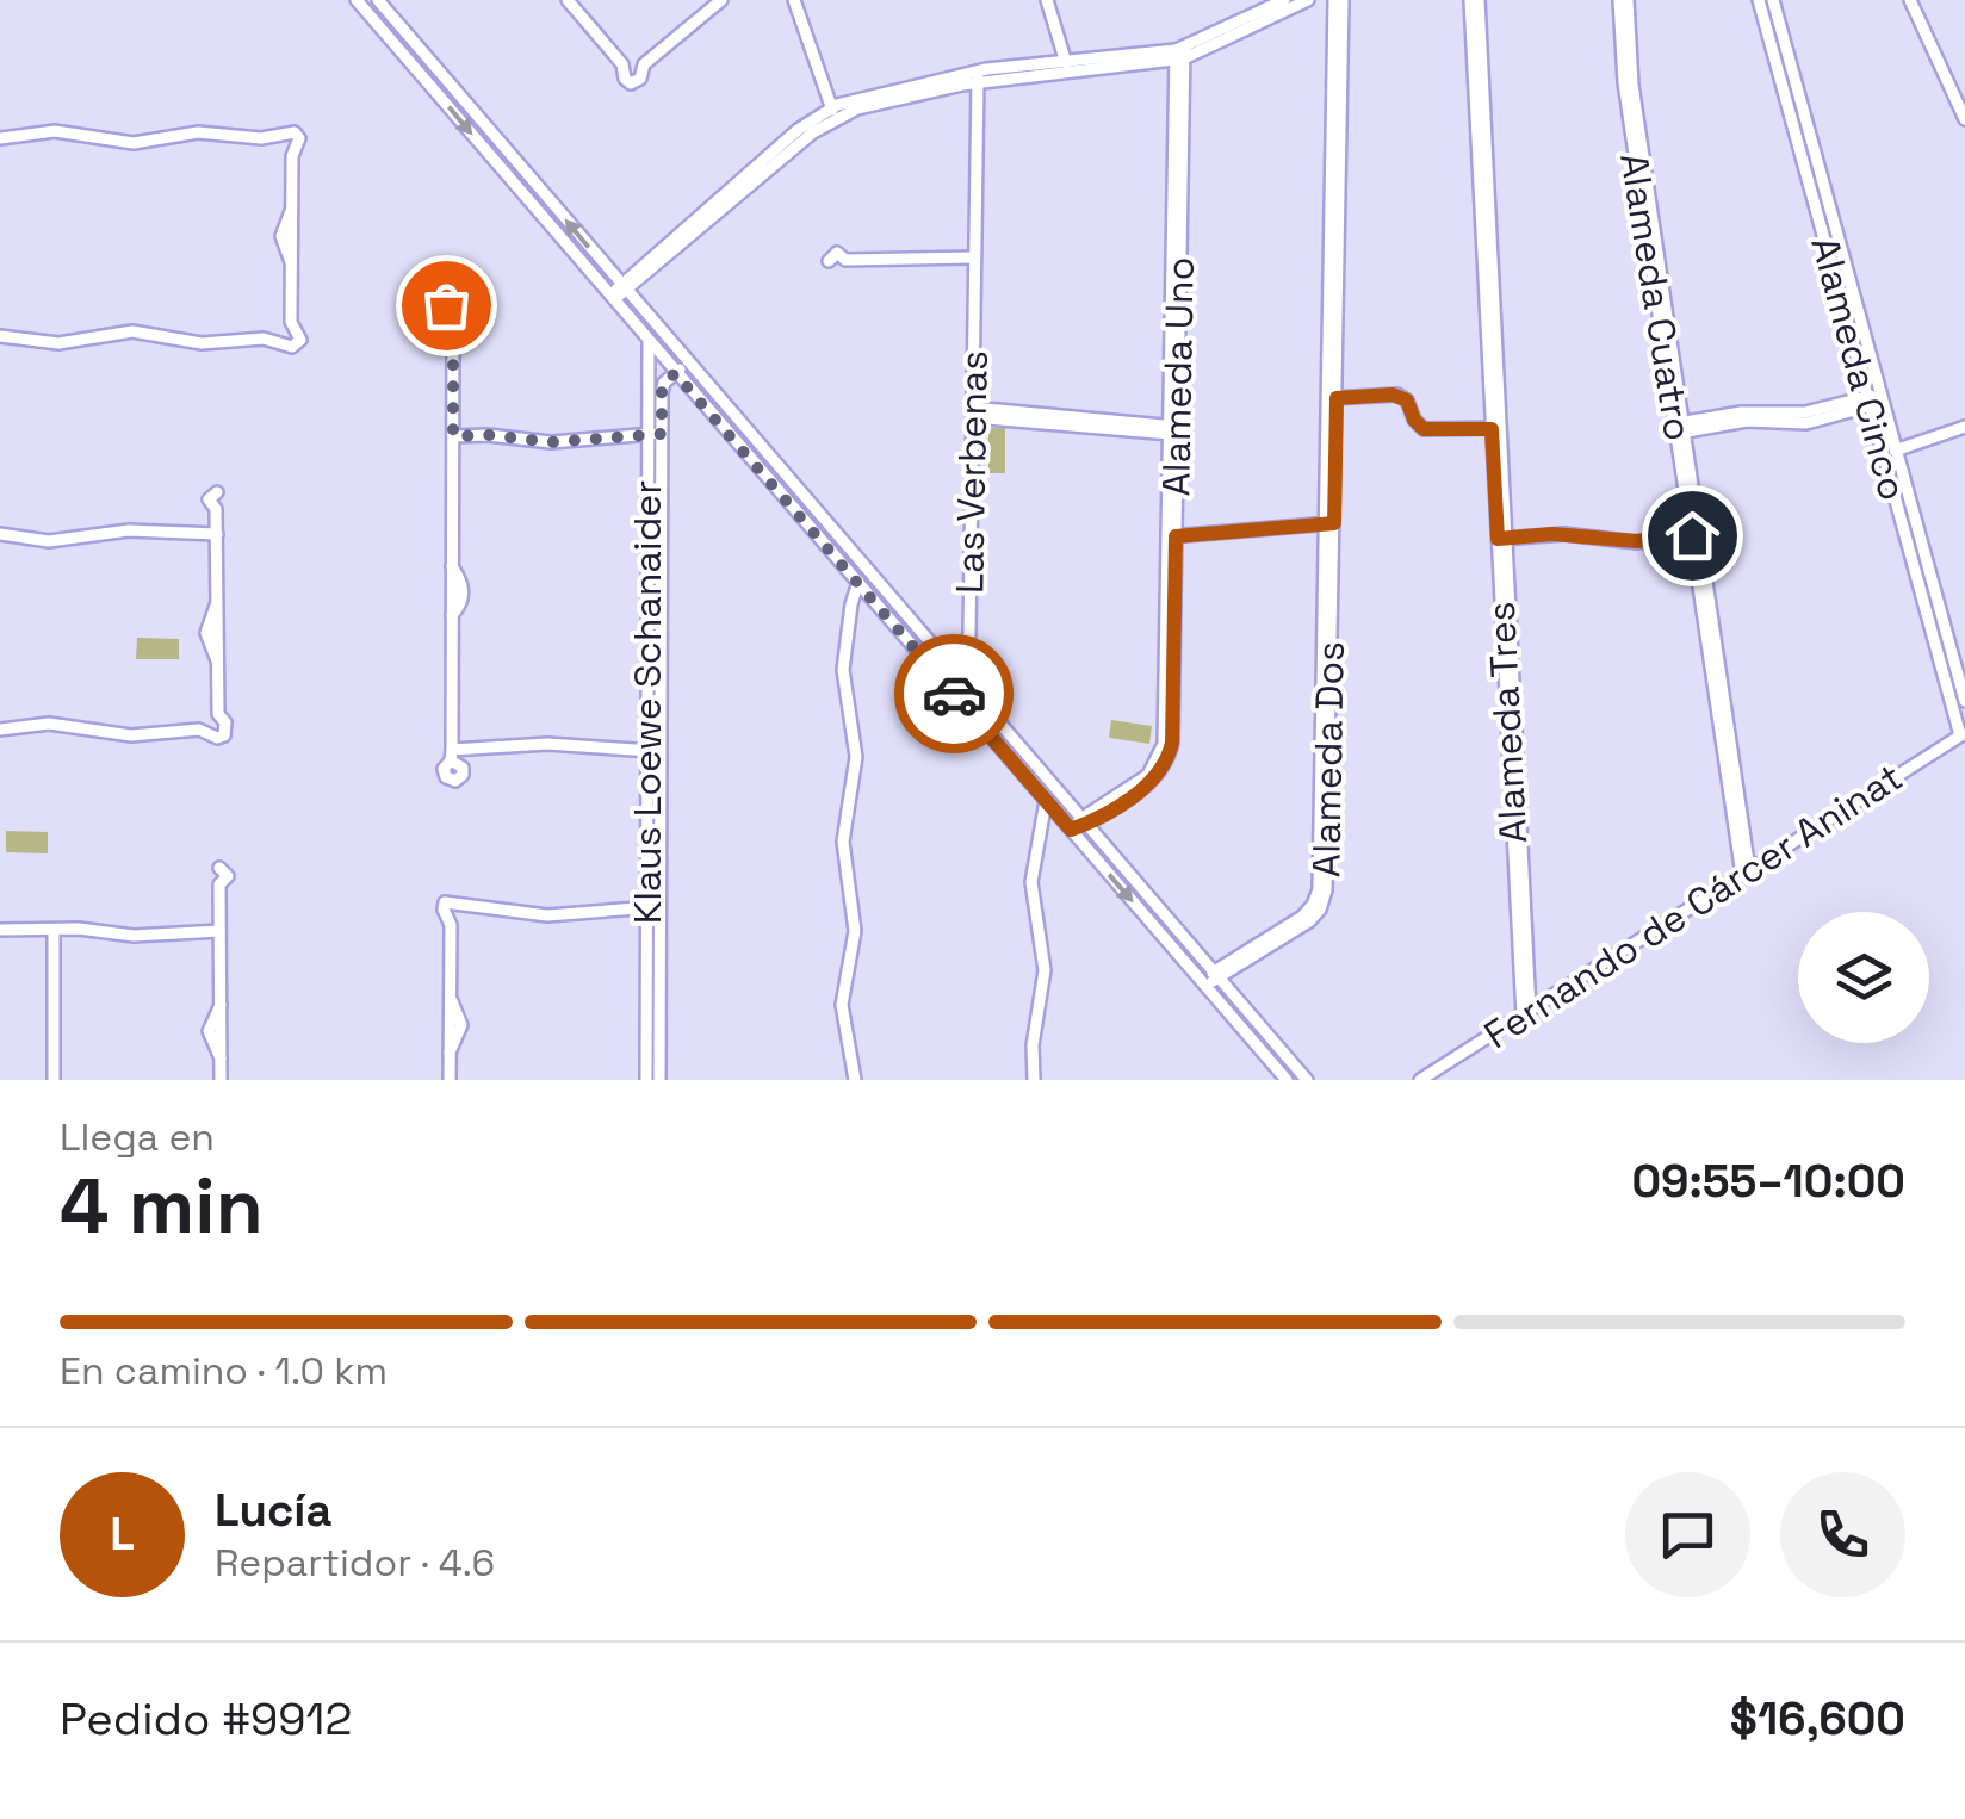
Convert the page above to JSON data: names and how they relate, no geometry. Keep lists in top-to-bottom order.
{
  "streets": {
    "street": [
      "Alameda Cuatro",
      "Alameda Cinco",
      "Alameda Uno",
      "Las Verbenas",
      "Klaus Loewe Schanaider",
      "Alameda Tres",
      "Alameda Dos",
      "Fernando de Cárcer Aninat"
    ]
  },
  "crossings": [
    ["Alameda Cuatro", "Fernando de Cárcer Aninat"],
    ["Alameda Cinco", "Fernando de Cárcer Aninat"],
    ["Alameda Tres", "Fernando de Cárcer Aninat"]
  ],
  "page": {
    "heading": ["4 min", "Llega en", "09:55–10:00"],
    "panel": [
      "Lucía",
      "Repartidor · 4.6",
      "Pedido #9912",
      "$16,600"
    ],
    "bar": "En camino · 1.0 km",
    "round": "L"
  }
}
